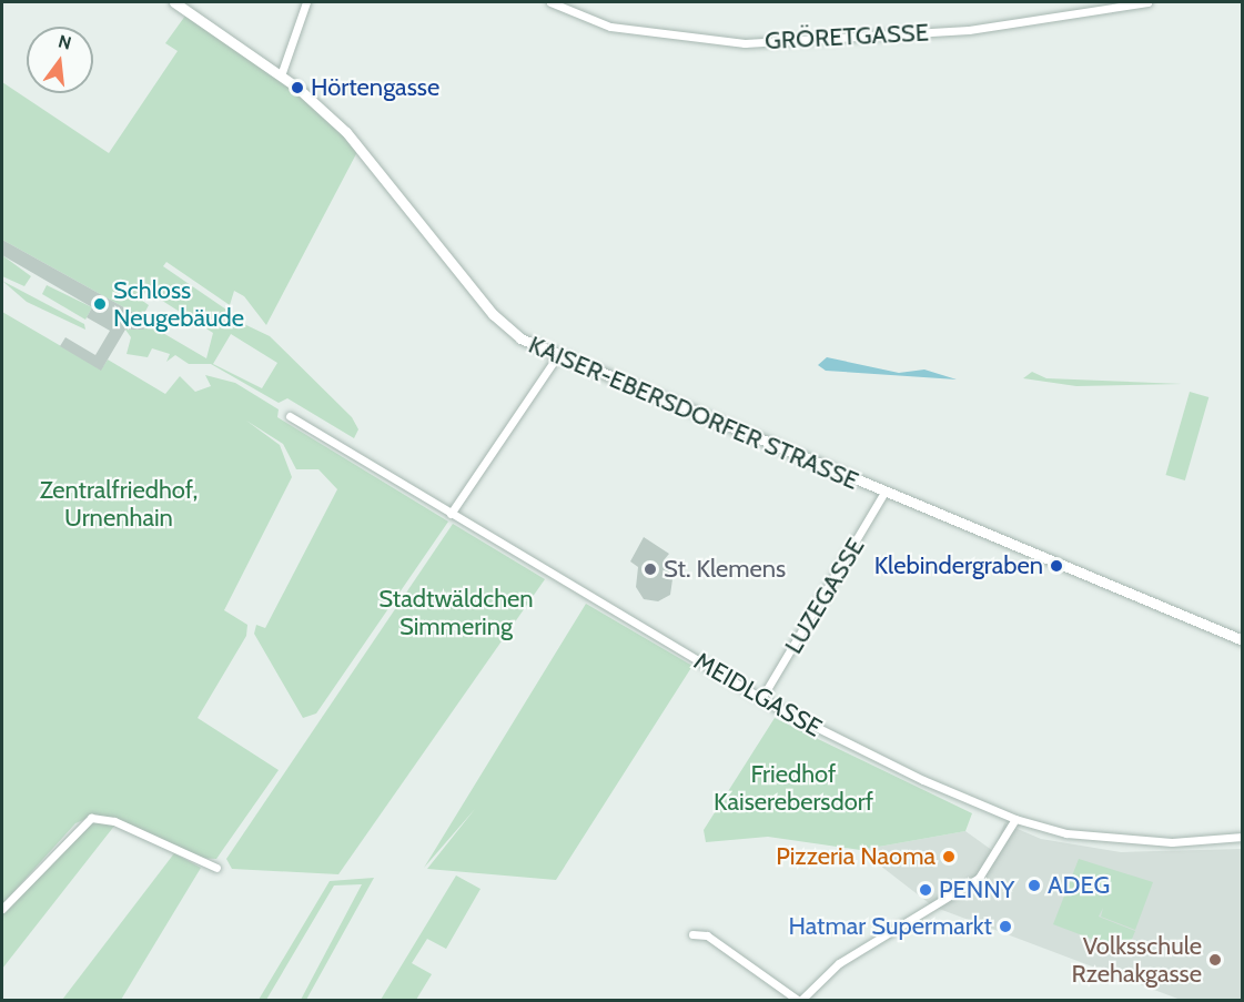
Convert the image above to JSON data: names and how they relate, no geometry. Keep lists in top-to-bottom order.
{
  "streets": {
    "main road": ["KAISER-EBERSDORFER STRASSE"],
    "street": ["GRÖRETGASSE", "LUZEGASSE", "MEIDLGASSE"]
  },
  "crossings": [
    ["KAISER-EBERSDORFER STRASSE", "LUZEGASSE"],
    ["LUZEGASSE", "MEIDLGASSE"]
  ],
  "parks": ["Zentralfriedhof, Urnenhain", "Stadtwäldchen Simmering", "Friedhof Kaiserebersdorf"],
  "places": [
    "Hörtengasse",
    "Schloss Neugebäude",
    "Klebindergraben",
    "St. Klemens",
    "Pizzeria Naoma",
    "ADEG",
    "PENNY",
    "Hatmar Supermarkt",
    "Volksschule Rzehakgasse"
  ],
  "north": "top"
}
